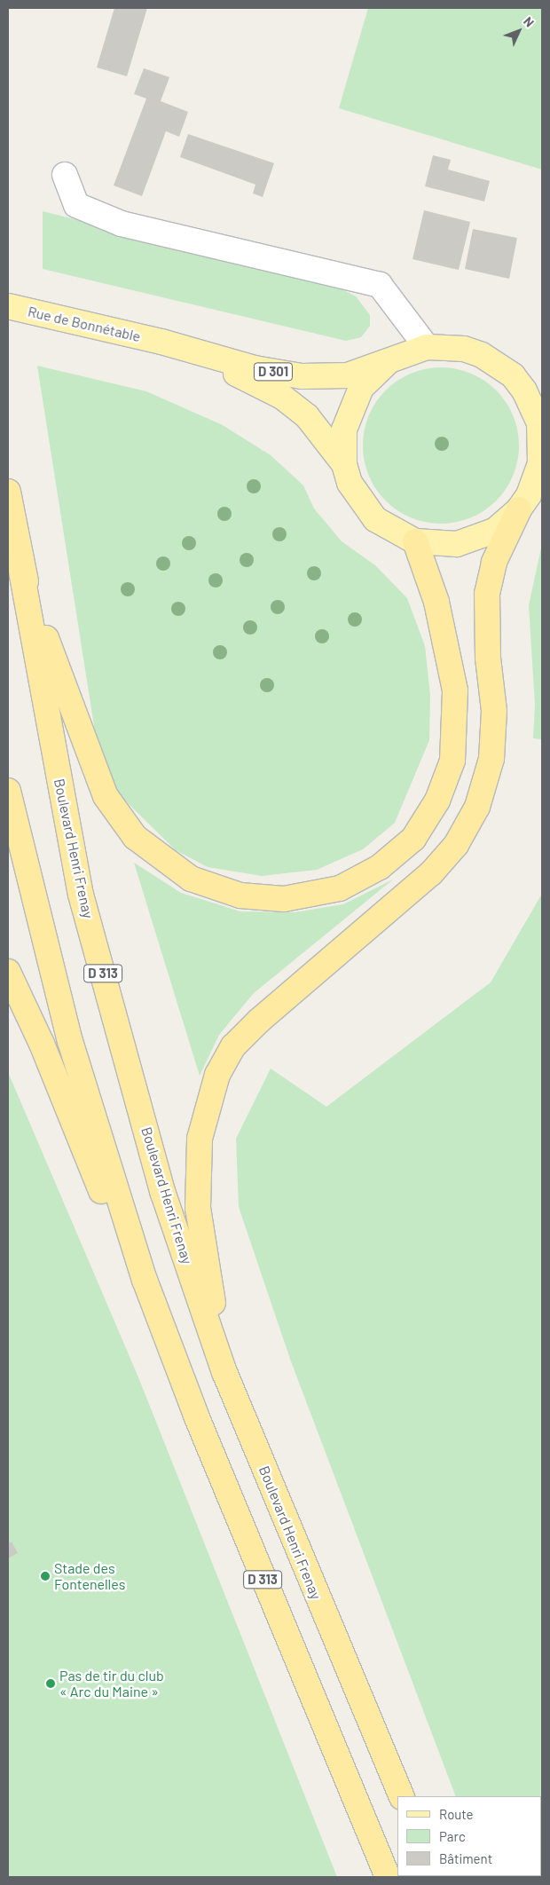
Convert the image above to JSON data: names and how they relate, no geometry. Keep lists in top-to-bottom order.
{
  "streets": {
    "highway": ["Boulevard Henri Frenay", "D 313"],
    "main road": ["Rue de Bonnétable", "D 301"]
  },
  "crossings": [
    ["Rue de Bonnétable", "D 301"],
    ["Boulevard Henri Frenay", "D 313"]
  ],
  "places": ["Stade des Fontenelles", "Pas de tir du club « Arc du Maine »"],
  "legend": ["Route", "Parc", "Bâtiment"],
  "north": "top right"
}
